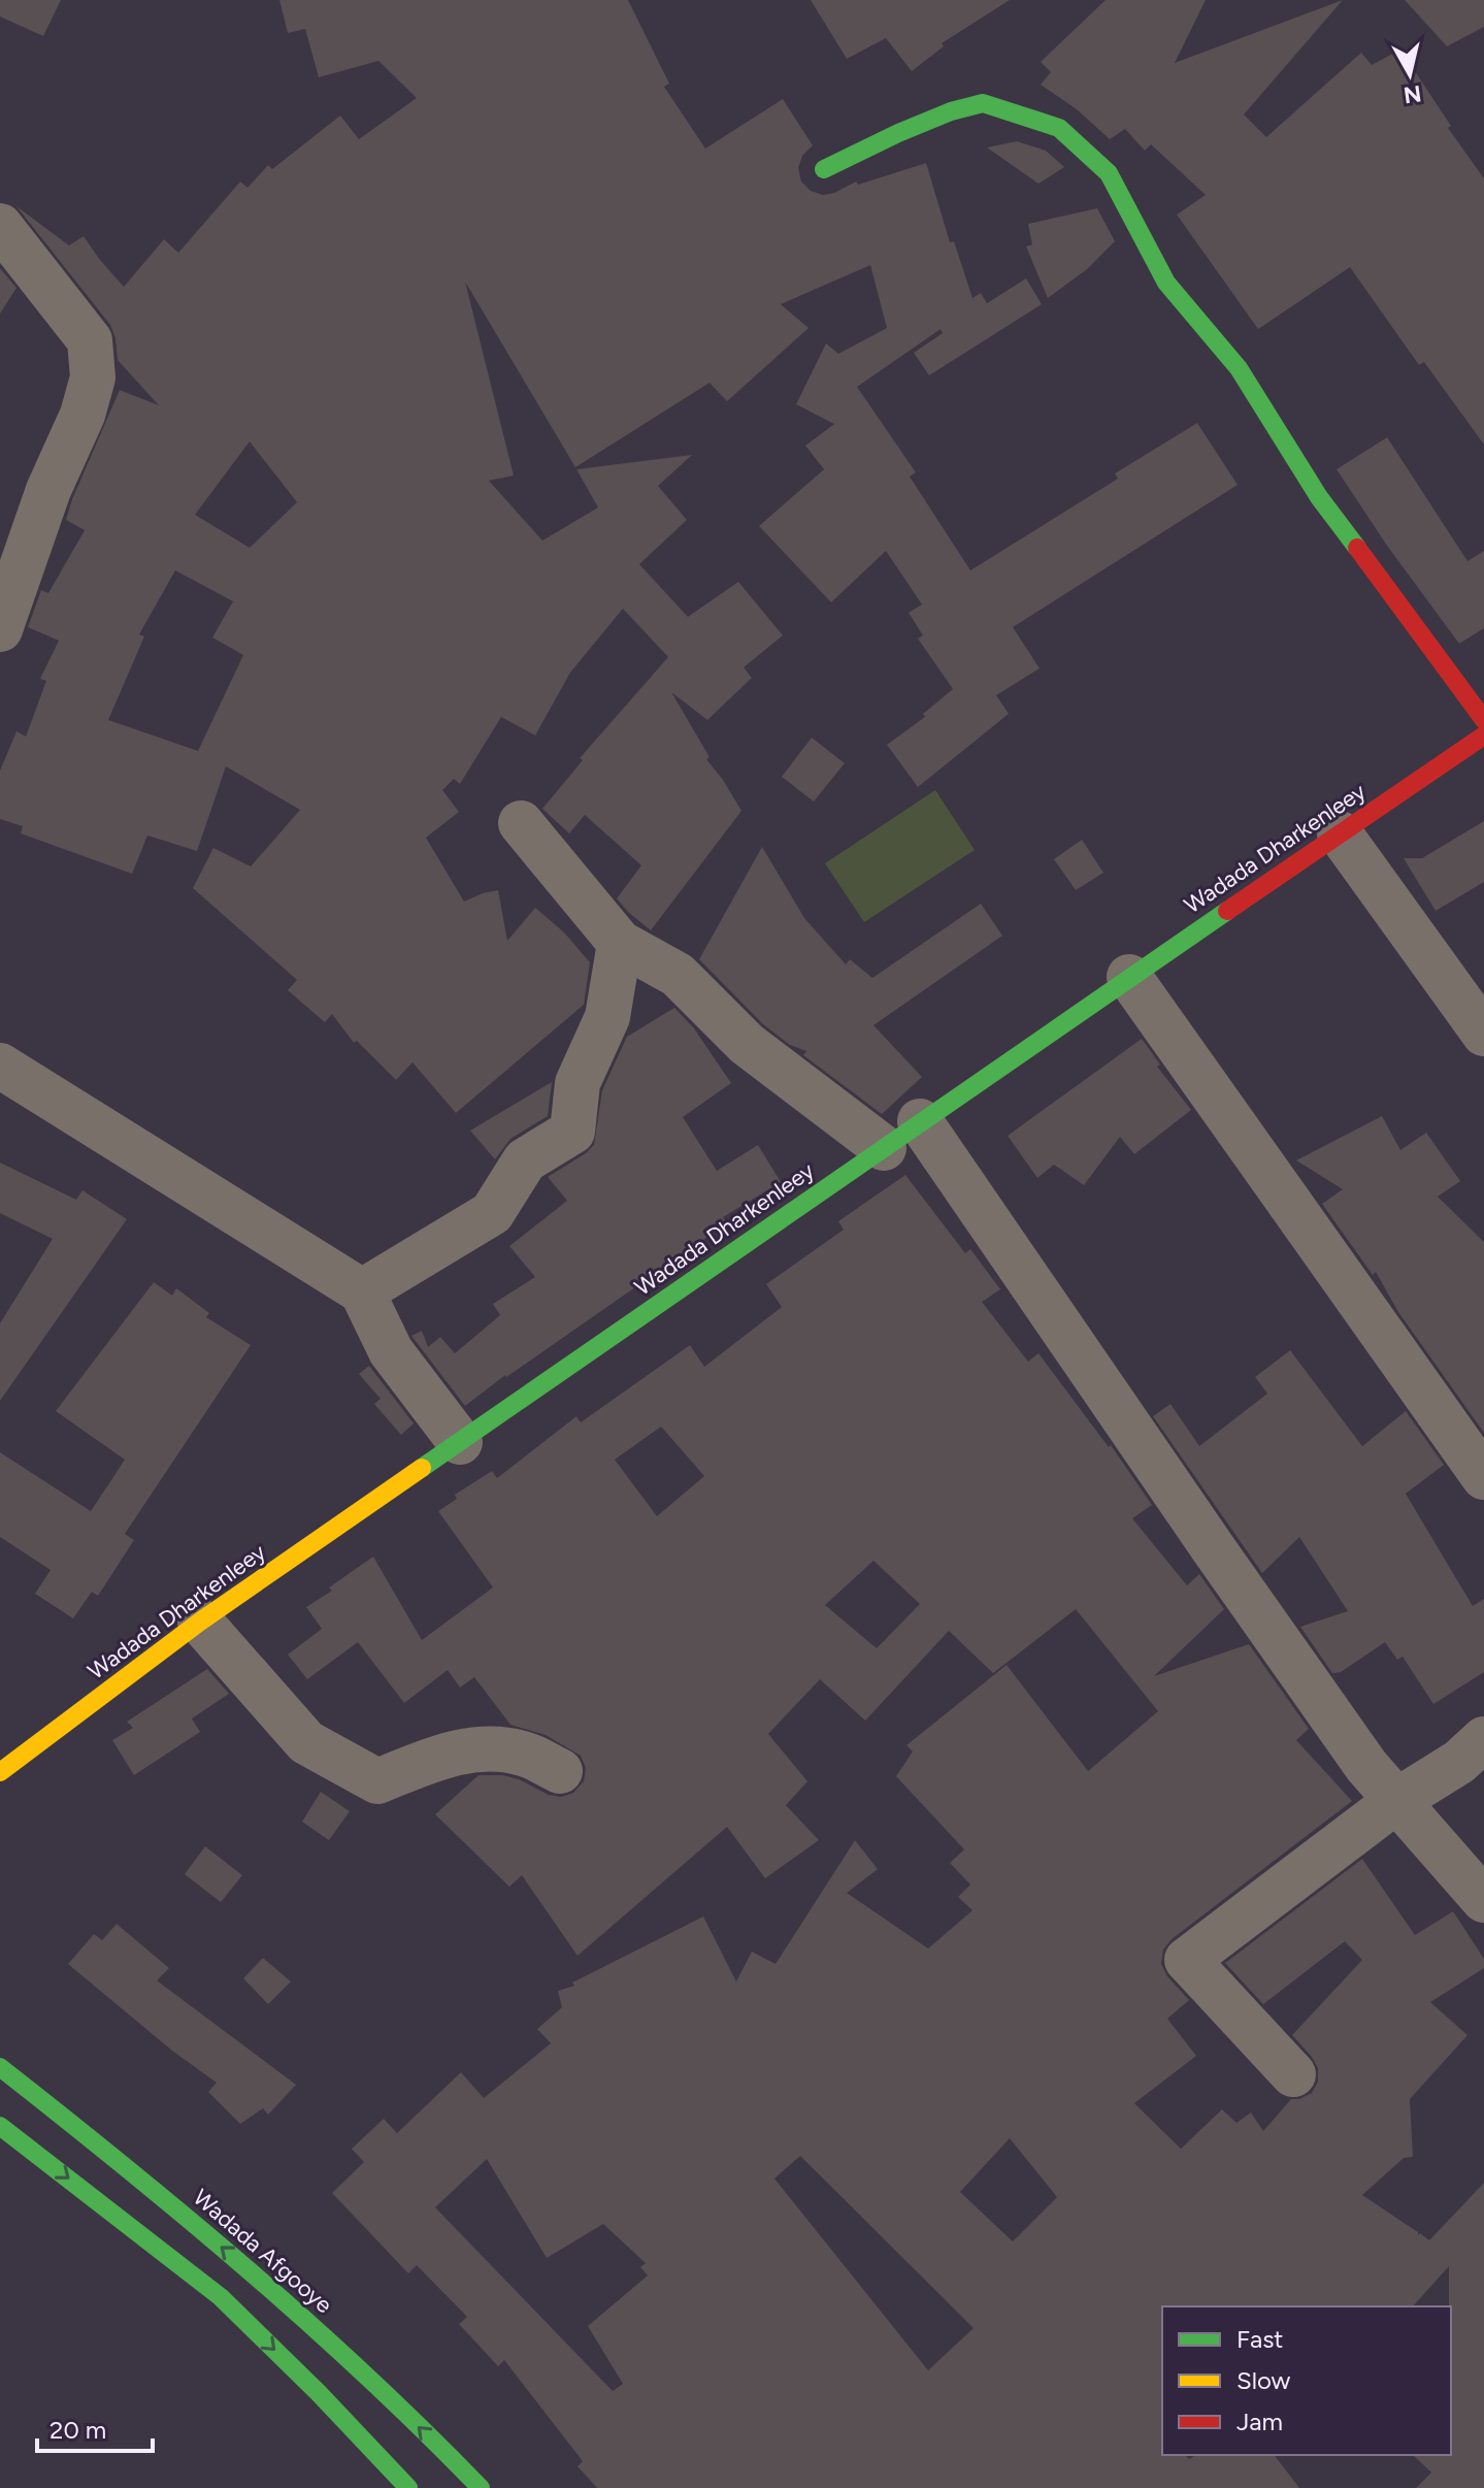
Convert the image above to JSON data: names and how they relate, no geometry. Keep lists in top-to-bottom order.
{
  "streets": {
    "main road": ["Wadada Dharkenleey", "Wadada Afgooye"]
  },
  "legend": ["Fast", "Slow", "Jam"],
  "scale_bar": "20 m",
  "north": "bottom"
}
